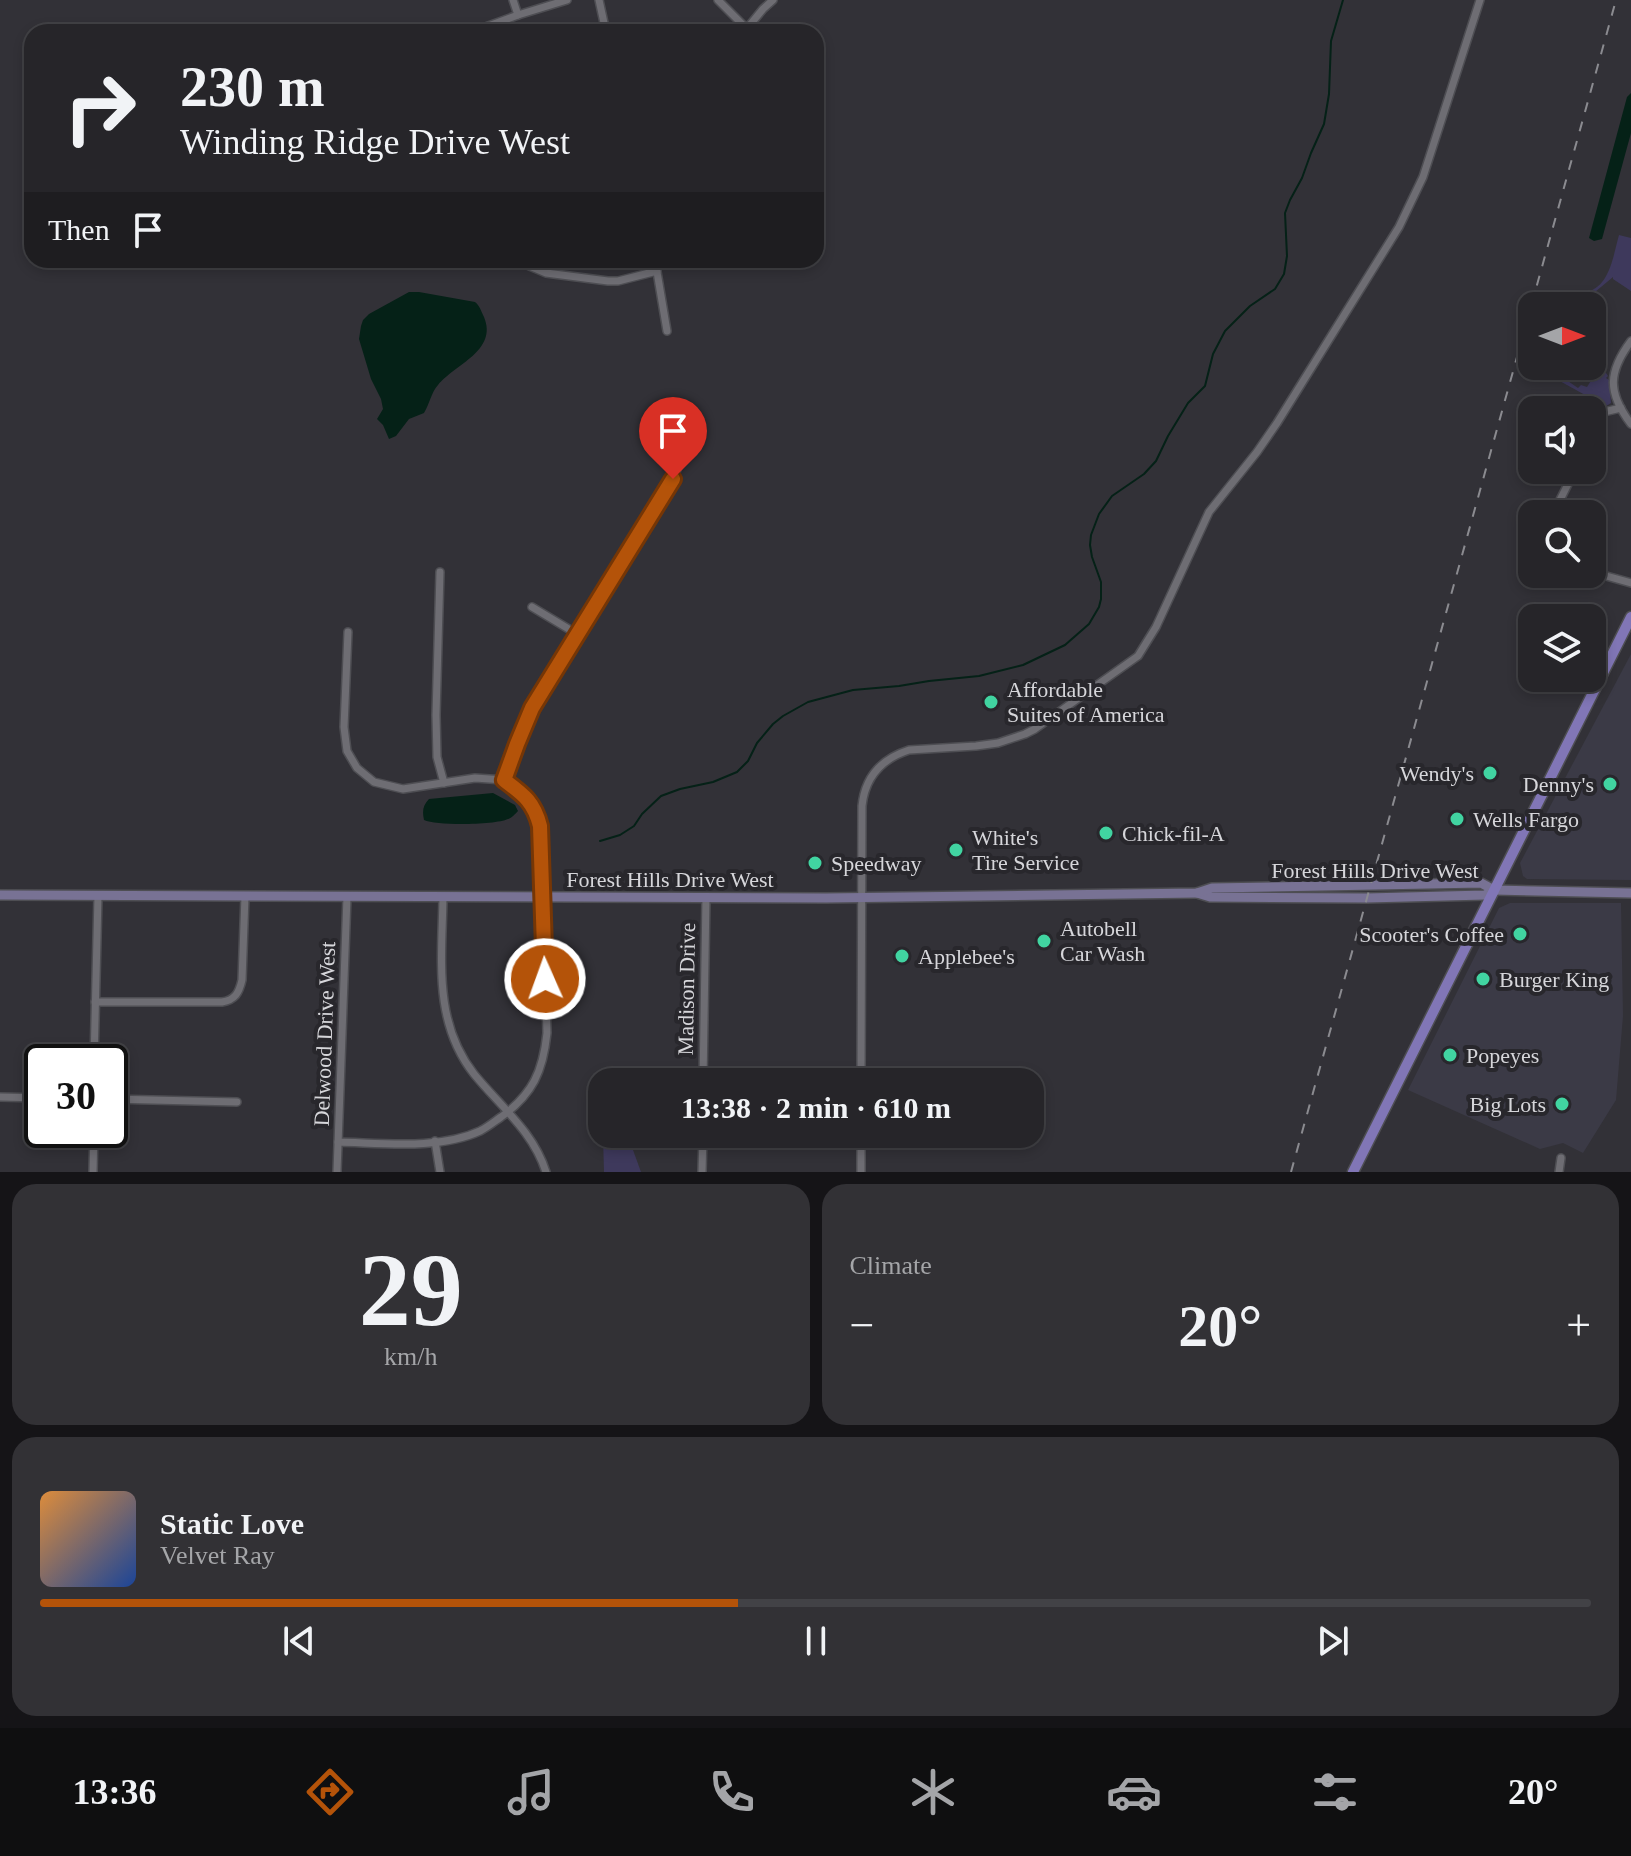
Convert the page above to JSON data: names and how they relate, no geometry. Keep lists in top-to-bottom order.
{
  "streets": {
    "main road": ["Forest Hills Drive West"],
    "street": ["Madison Drive", "Delwood Drive West"]
  },
  "crossings": [
    ["Forest Hills Drive West", "Madison Drive"],
    ["Forest Hills Drive West", "Delwood Drive West"]
  ],
  "places": [
    "Affordable Suites of America",
    "Wendy's",
    "Denny's",
    "Wells Fargo",
    "Chick-fil-A",
    "White's Tire Service",
    "Speedway",
    "Scooter's Coffee",
    "Autobell Car Wash",
    "Applebee's",
    "Burger King",
    "Popeyes",
    "Big Lots"
  ],
  "north": "right",
  "page": {
    "turn": ["230 m", "Winding Ridge Drive West"],
    "then": "Then",
    "limit": "30",
    "trip": "13:38 · 2 min · 610 m",
    "tile": [
      ["29", "km/h"],
      "Climate"
    ],
    "heat": ["−", "20°", "+"],
    "song": ["Static Love", "Velvet Ray"],
    "tabs": ["13:36", "20°"]
  }
}
